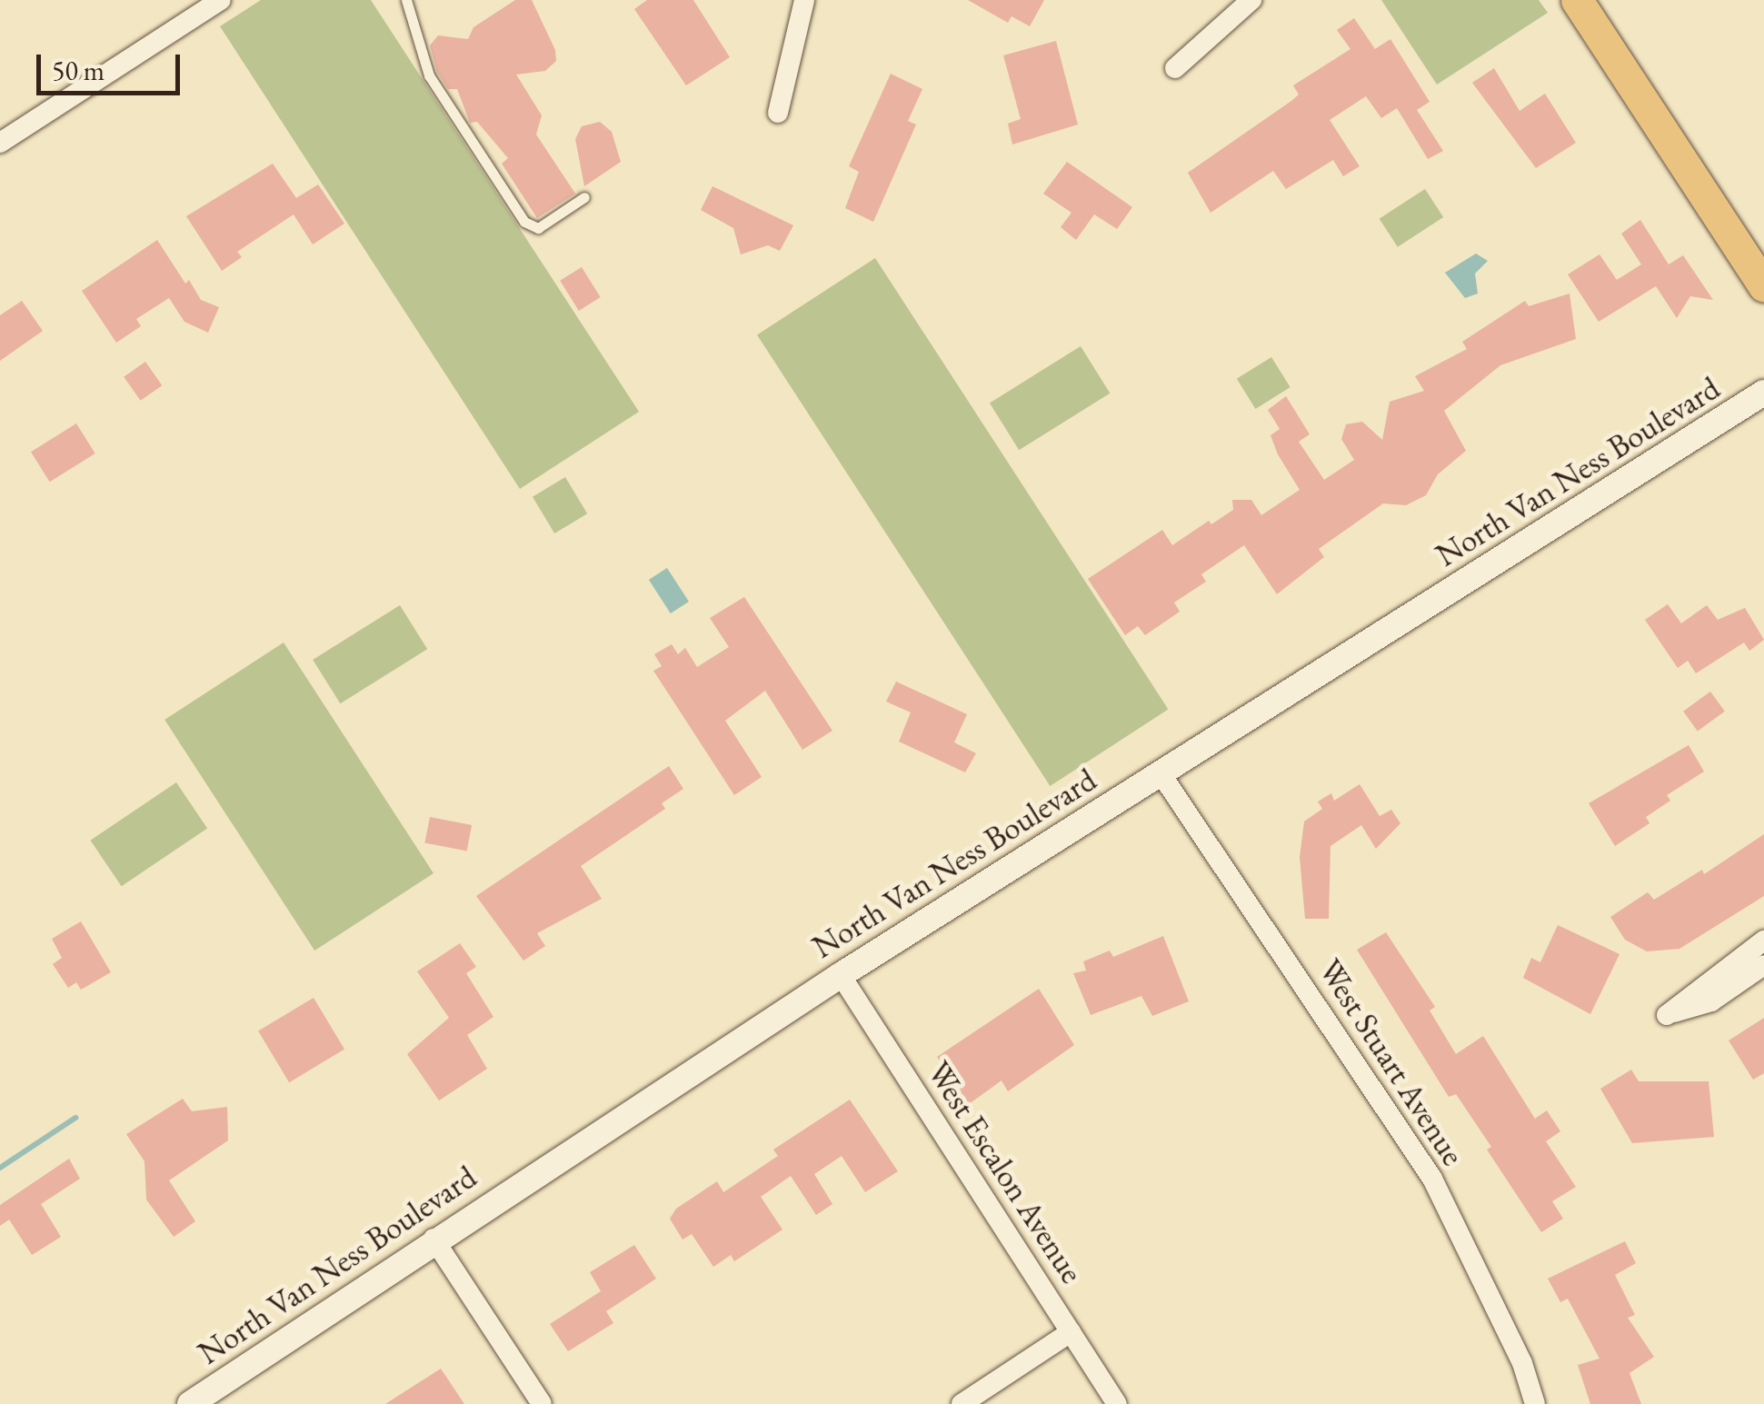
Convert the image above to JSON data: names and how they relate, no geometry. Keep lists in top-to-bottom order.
{
  "streets": {
    "street": ["North Van Ness Boulevard", "West Stuart Avenue", "West Escalon Avenue"]
  },
  "crossings": [
    ["North Van Ness Boulevard", "West Stuart Avenue"],
    ["North Van Ness Boulevard", "West Escalon Avenue"]
  ],
  "scale_bar": "50 m"
}
